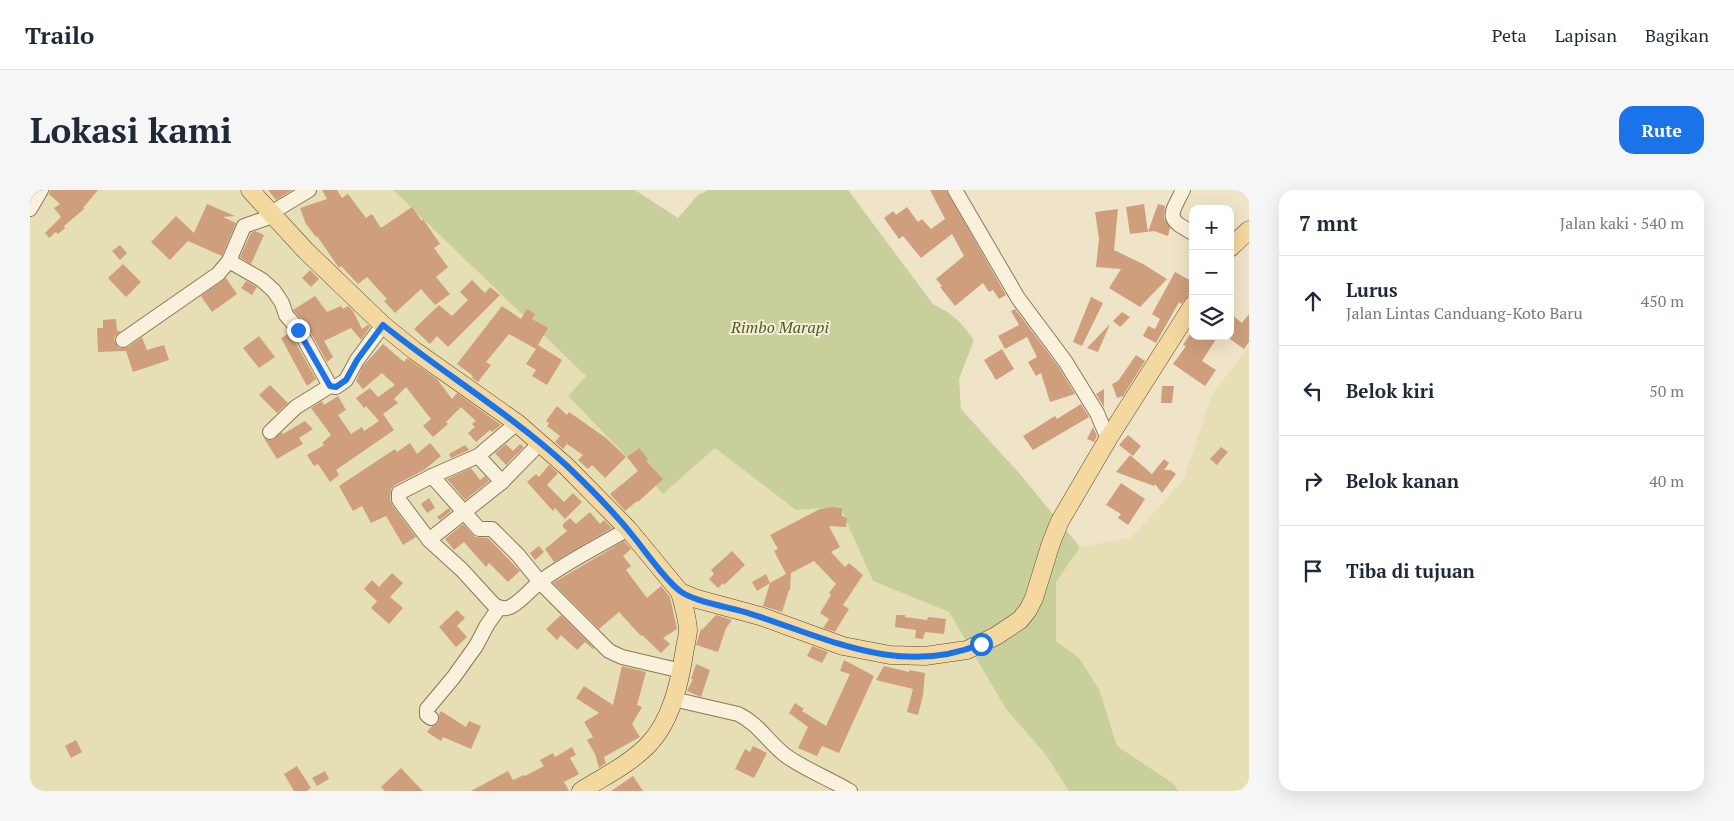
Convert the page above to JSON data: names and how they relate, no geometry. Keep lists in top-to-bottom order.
{
  "parks": ["Rimbo Marapi"],
  "page": {
    "header": "Trailo",
    "nav": ["Peta", "Lapisan", "Bagikan"],
    "buttons": "Rute",
    "title": "Lokasi kami",
    "heading": ["7 mnt", "Jalan kaki · 540 m"],
    "map_buttons": ["+", "−"],
    "list": [
      ["Lurus", "Jalan Lintas Canduang-Koto Baru", "450 m"],
      ["Belok kiri", "50 m"],
      ["Belok kanan", "40 m"],
      "Tiba di tujuan"
    ]
  }
}
